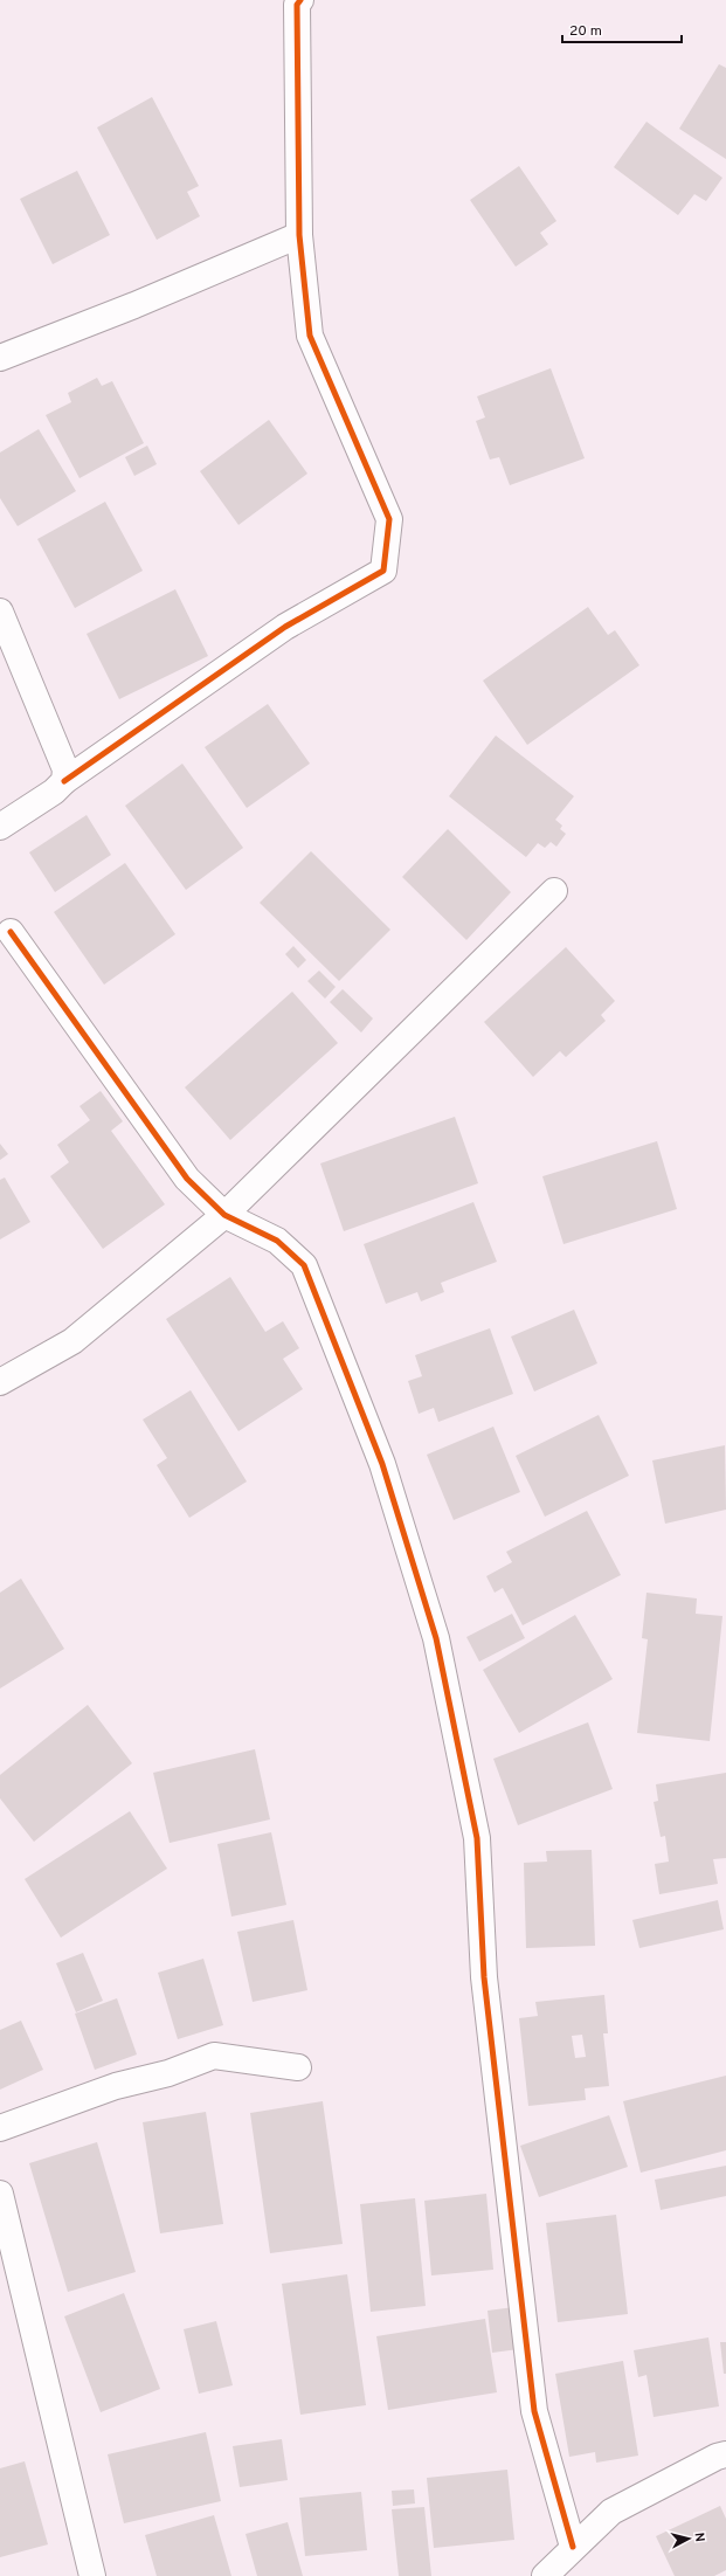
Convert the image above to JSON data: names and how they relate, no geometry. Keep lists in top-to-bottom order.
{
  "scale_bar": "20 m",
  "north": "right"
}
